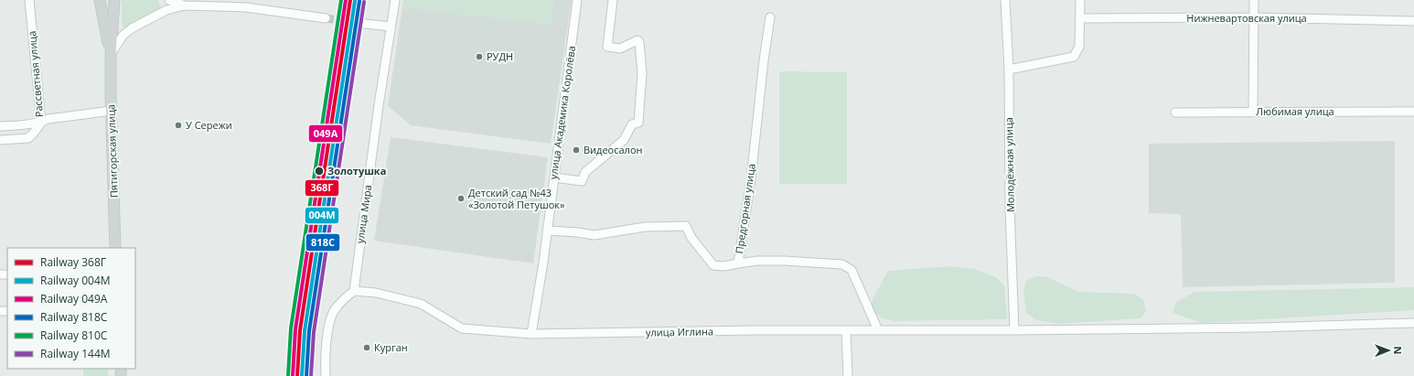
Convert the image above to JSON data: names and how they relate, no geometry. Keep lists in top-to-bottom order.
{
  "streets": {
    "main road": ["Пятигорская улица"],
    "street": [
      "Нижневартовская улица",
      "Рассветная улица",
      "Любимая улица",
      "улица Академика Королёва",
      "Молодёжная улица",
      "Предгорная улица",
      "улица Мира",
      "улица Иглина"
    ]
  },
  "crossings": [
    ["улица Академика Королёва", "улица Иглина"],
    ["Молодёжная улица", "улица Иглина"],
    ["Предгорная улица", "улица Иглина"],
    ["улица Мира", "улица Иглина"]
  ],
  "places": [
    "РУДН",
    "У Сережи",
    "Видеосалон",
    "Золотушка",
    "Детский сад №43 «Золотой Петушок»",
    "Курган"
  ],
  "lines": [
    "rail line 368Г",
    "rail line 049А",
    "rail line 810С",
    "rail line 004М",
    "rail line 818С",
    "rail line 144М"
  ],
  "legend": [
    "Railway 368Г",
    "Railway 004М",
    "Railway 049А",
    "Railway 818С",
    "Railway 810С",
    "Railway 144М"
  ],
  "north": "right"
}
